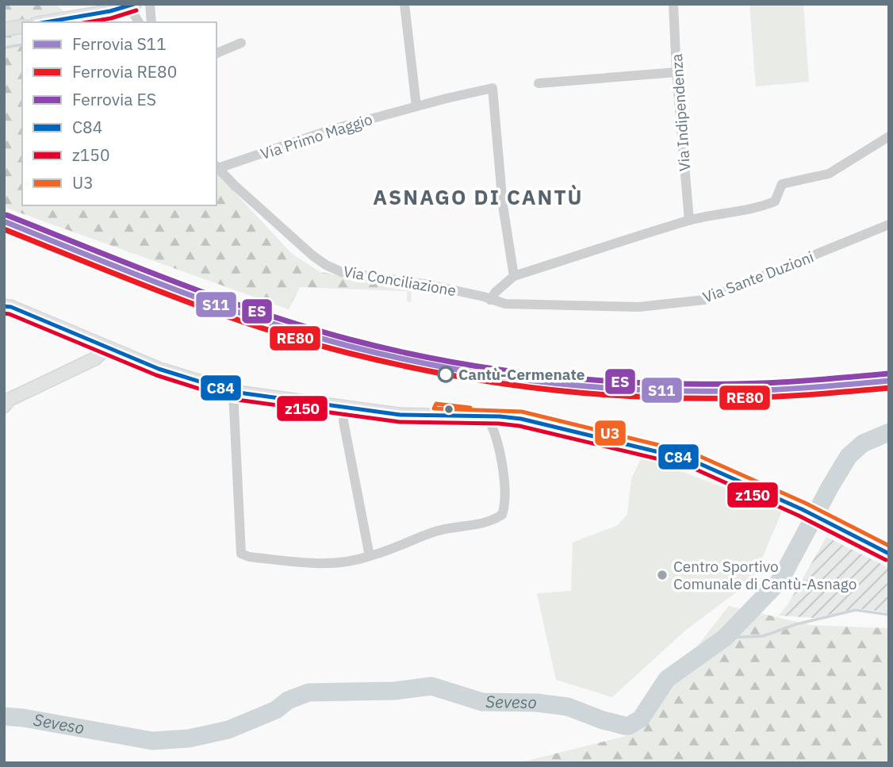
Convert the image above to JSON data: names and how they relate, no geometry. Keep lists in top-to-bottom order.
{
  "streets": {
    "street": [
      "Via Indipendenza",
      "Via Primo Maggio",
      "Via Sante Duzioni",
      "Via Conciliazione"
    ]
  },
  "crossings": [
    ["Via Primo Maggio", "Via Conciliazione"],
    ["Via Sante Duzioni", "Via Conciliazione"]
  ],
  "districts": ["ASNAGO DI CANTÙ"],
  "water": ["Seveso"],
  "places": ["Cantù-Cermenate", "Centro Sportivo Comunale di Cantù-Asnago"],
  "lines": [
    "transit line C84",
    "transit line z150",
    "rail line ES",
    "rail line S11",
    "rail line RE80",
    "transit line U3"
  ],
  "legend": [
    "Ferrovia S11",
    "Ferrovia RE80",
    "Ferrovia ES",
    "C84",
    "z150",
    "U3"
  ]
}
